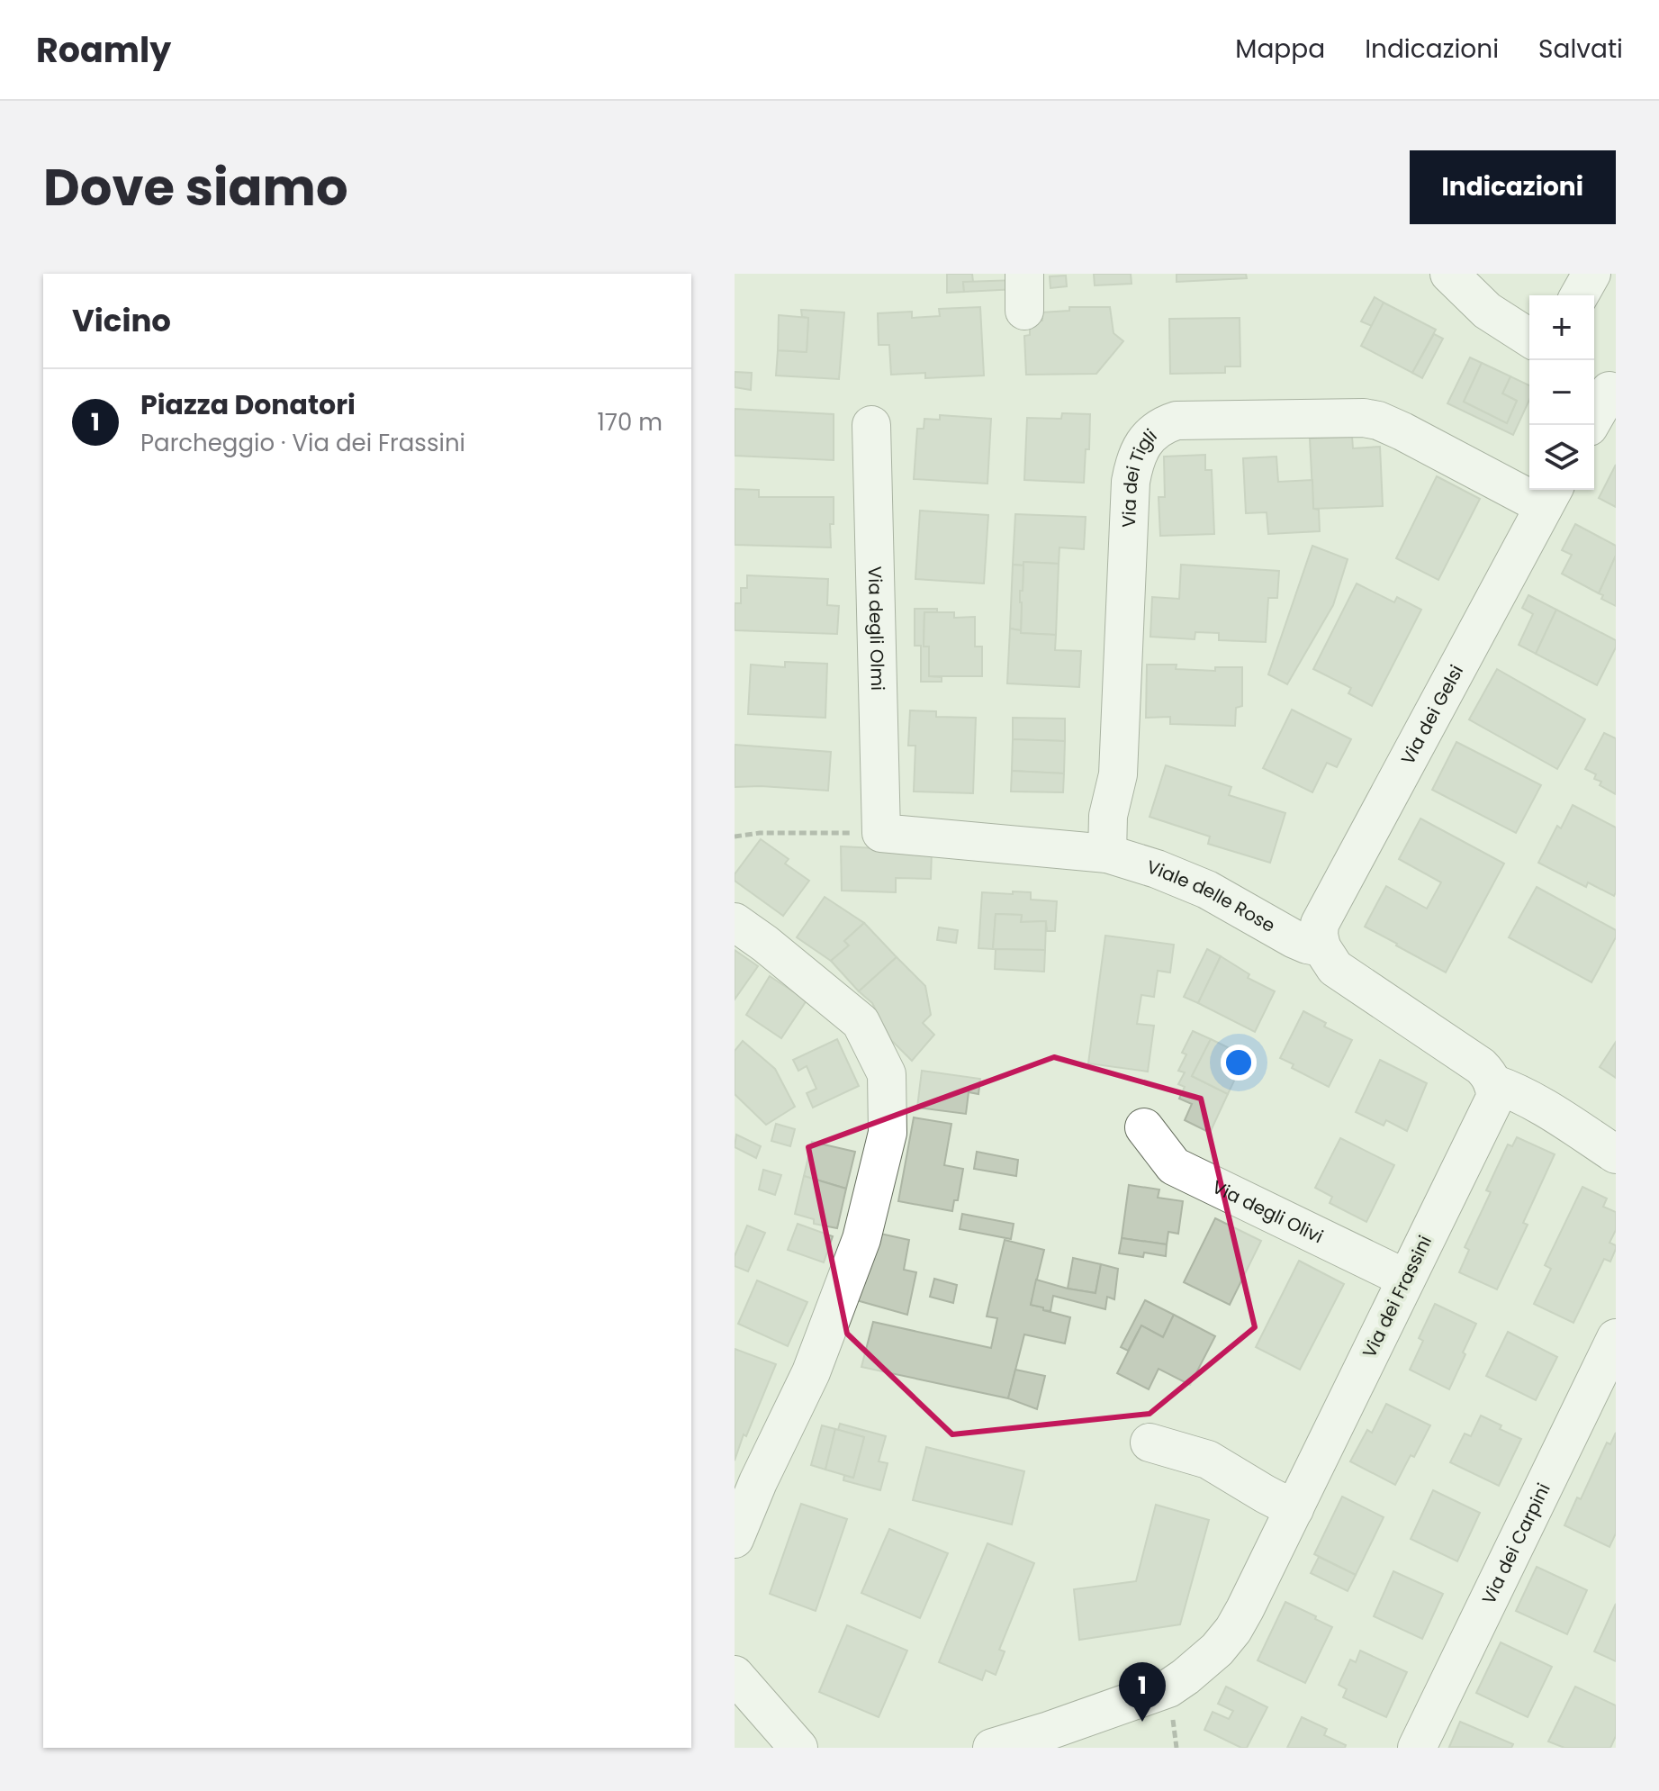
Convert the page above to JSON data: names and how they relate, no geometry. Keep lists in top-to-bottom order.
{
  "streets": {
    "street": [
      "Via dei Tigli",
      "Via degli Olmi",
      "Via dei Gelsi",
      "Viale delle Rose",
      "Via degli Olivi",
      "Via dei Frassini",
      "Via dei Carpini"
    ]
  },
  "crossings": [
    ["Via dei Tigli", "Via dei Gelsi"],
    ["Via dei Tigli", "Viale delle Rose"],
    ["Via degli Olmi", "Viale delle Rose"],
    ["Via dei Gelsi", "Viale delle Rose"],
    ["Via degli Olivi", "Via dei Frassini"]
  ],
  "page": {
    "header": "Roamly",
    "nav": ["Mappa", "Indicazioni", "Salvati"],
    "title": "Dove siamo",
    "buttons": "Indicazioni",
    "heading": "Vicino",
    "map_buttons": ["+", "−"],
    "list": [
      {
        "mark": "1",
        "name": "Piazza Donatori",
        "note": "Parcheggio · Via dei Frassini",
        "value": "170 m"
      }
    ],
    "pins": "1"
  }
}
